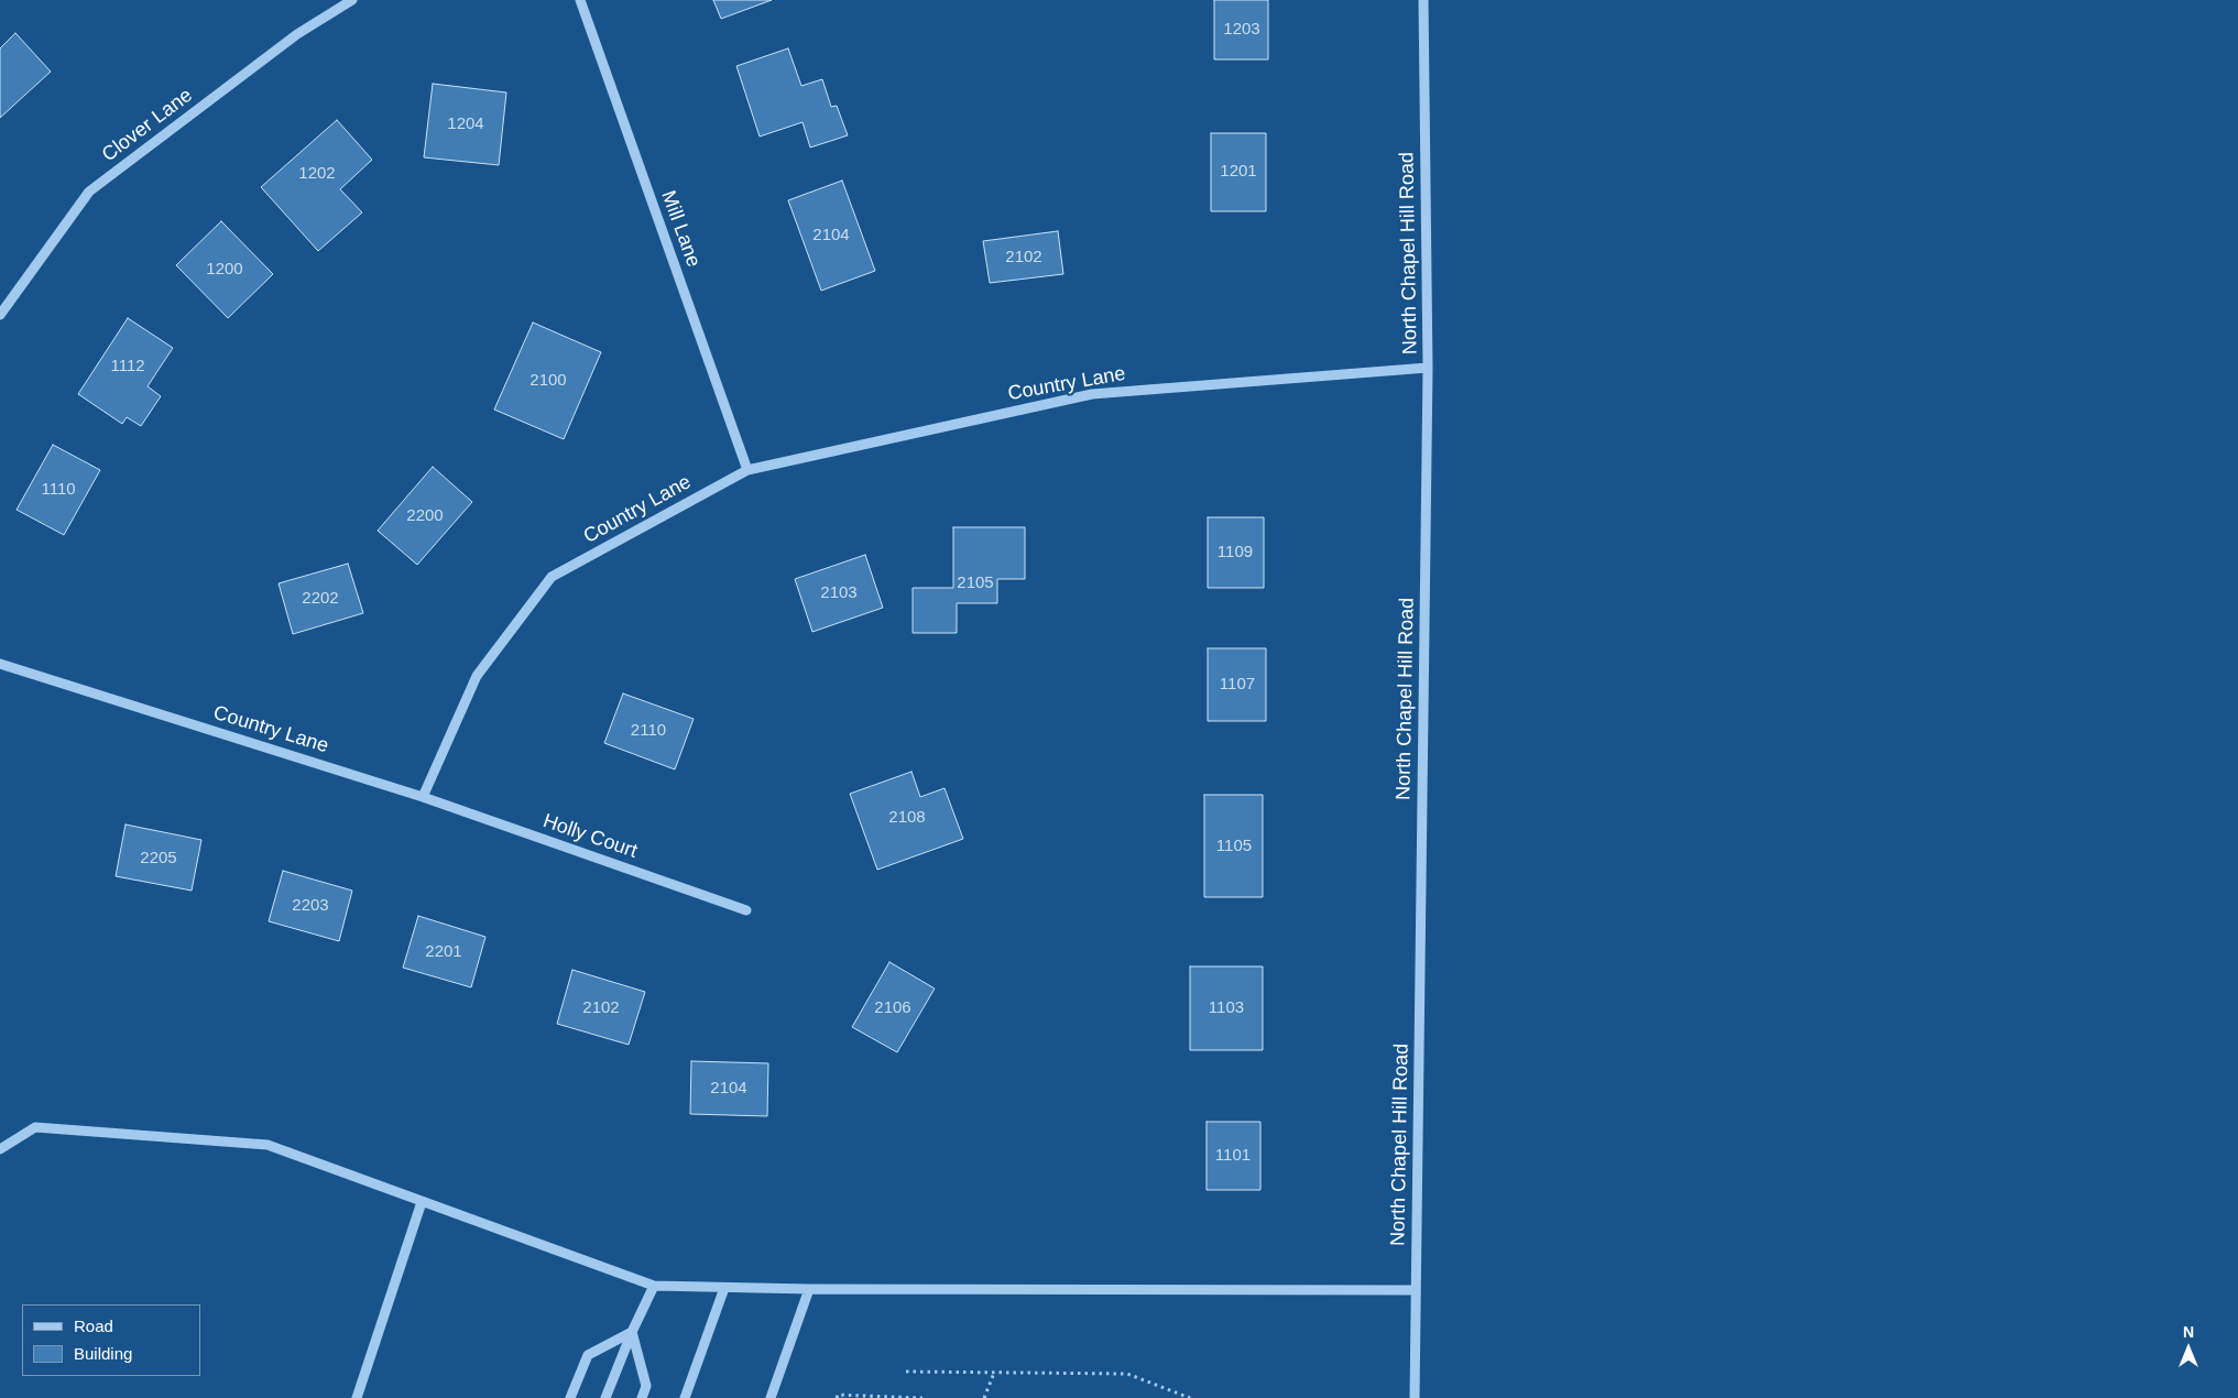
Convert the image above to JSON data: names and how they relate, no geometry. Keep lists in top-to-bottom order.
{
  "streets": {
    "street": [
      "Clover Lane",
      "Mill Lane",
      "North Chapel Hill Road",
      "Country Lane",
      "Holly Court"
    ]
  },
  "crossings": [
    ["Mill Lane", "Country Lane"],
    ["North Chapel Hill Road", "Country Lane"],
    ["Country Lane", "Holly Court"]
  ],
  "house_numbers": [
    "1203",
    "1204",
    "1201",
    "1202",
    "2104",
    "2102",
    "1200",
    "1112",
    "2100",
    "1110",
    "2200",
    "1109",
    "2105",
    "2103",
    "2202",
    "1107",
    "2110",
    "2108",
    "1105",
    "2205",
    "2203",
    "2201",
    "2102",
    "2106",
    "1103",
    "2104",
    "1101"
  ],
  "legend": ["Road", "Building"],
  "north": "top"
}
